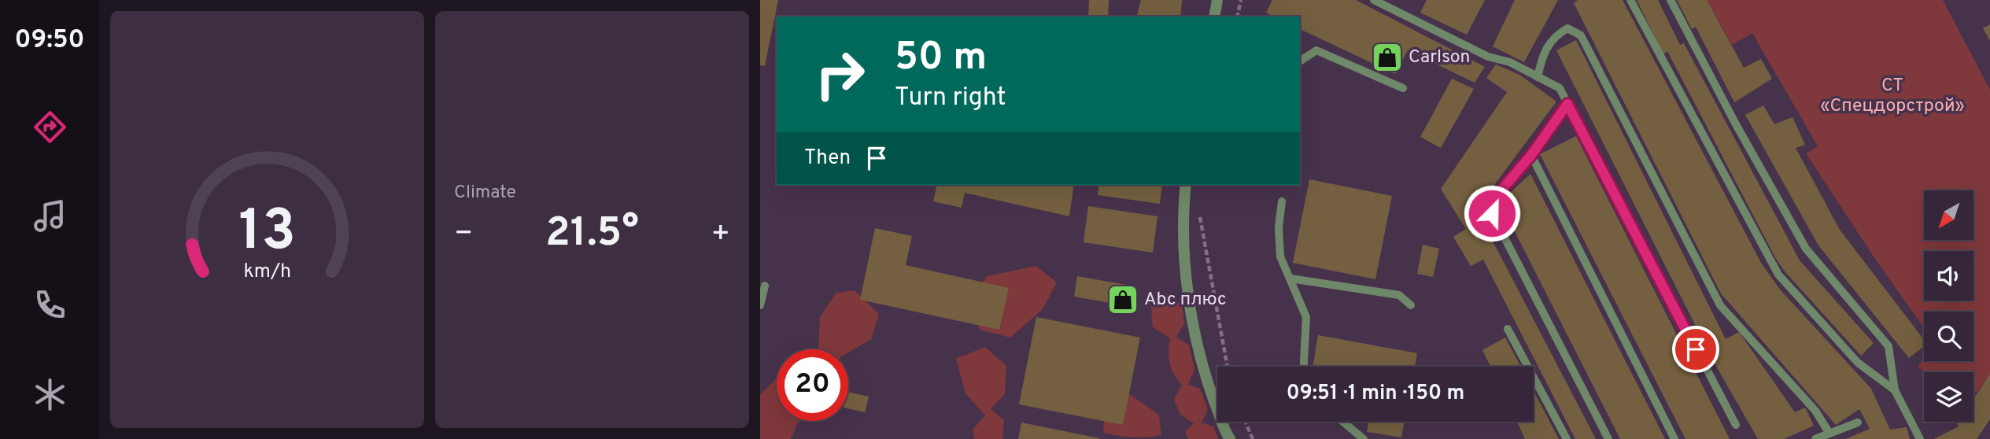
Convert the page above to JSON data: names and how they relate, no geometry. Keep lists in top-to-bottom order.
{
  "parks": ["СТ «Спецдорстрой»"],
  "places": {
    "shop": ["Carlson", "Аbc плюс"]
  },
  "north": "bottom left",
  "page": {
    "tabs": "09:50",
    "tile": "Climate",
    "turn": ["50 m", "Turn right"],
    "then": "Then",
    "heat": ["−", "21.5°", "+"],
    "limit": "20",
    "trip": "09:51 · 1 min · 150 m",
    "gauge": ["13", "km/h"]
  }
}
